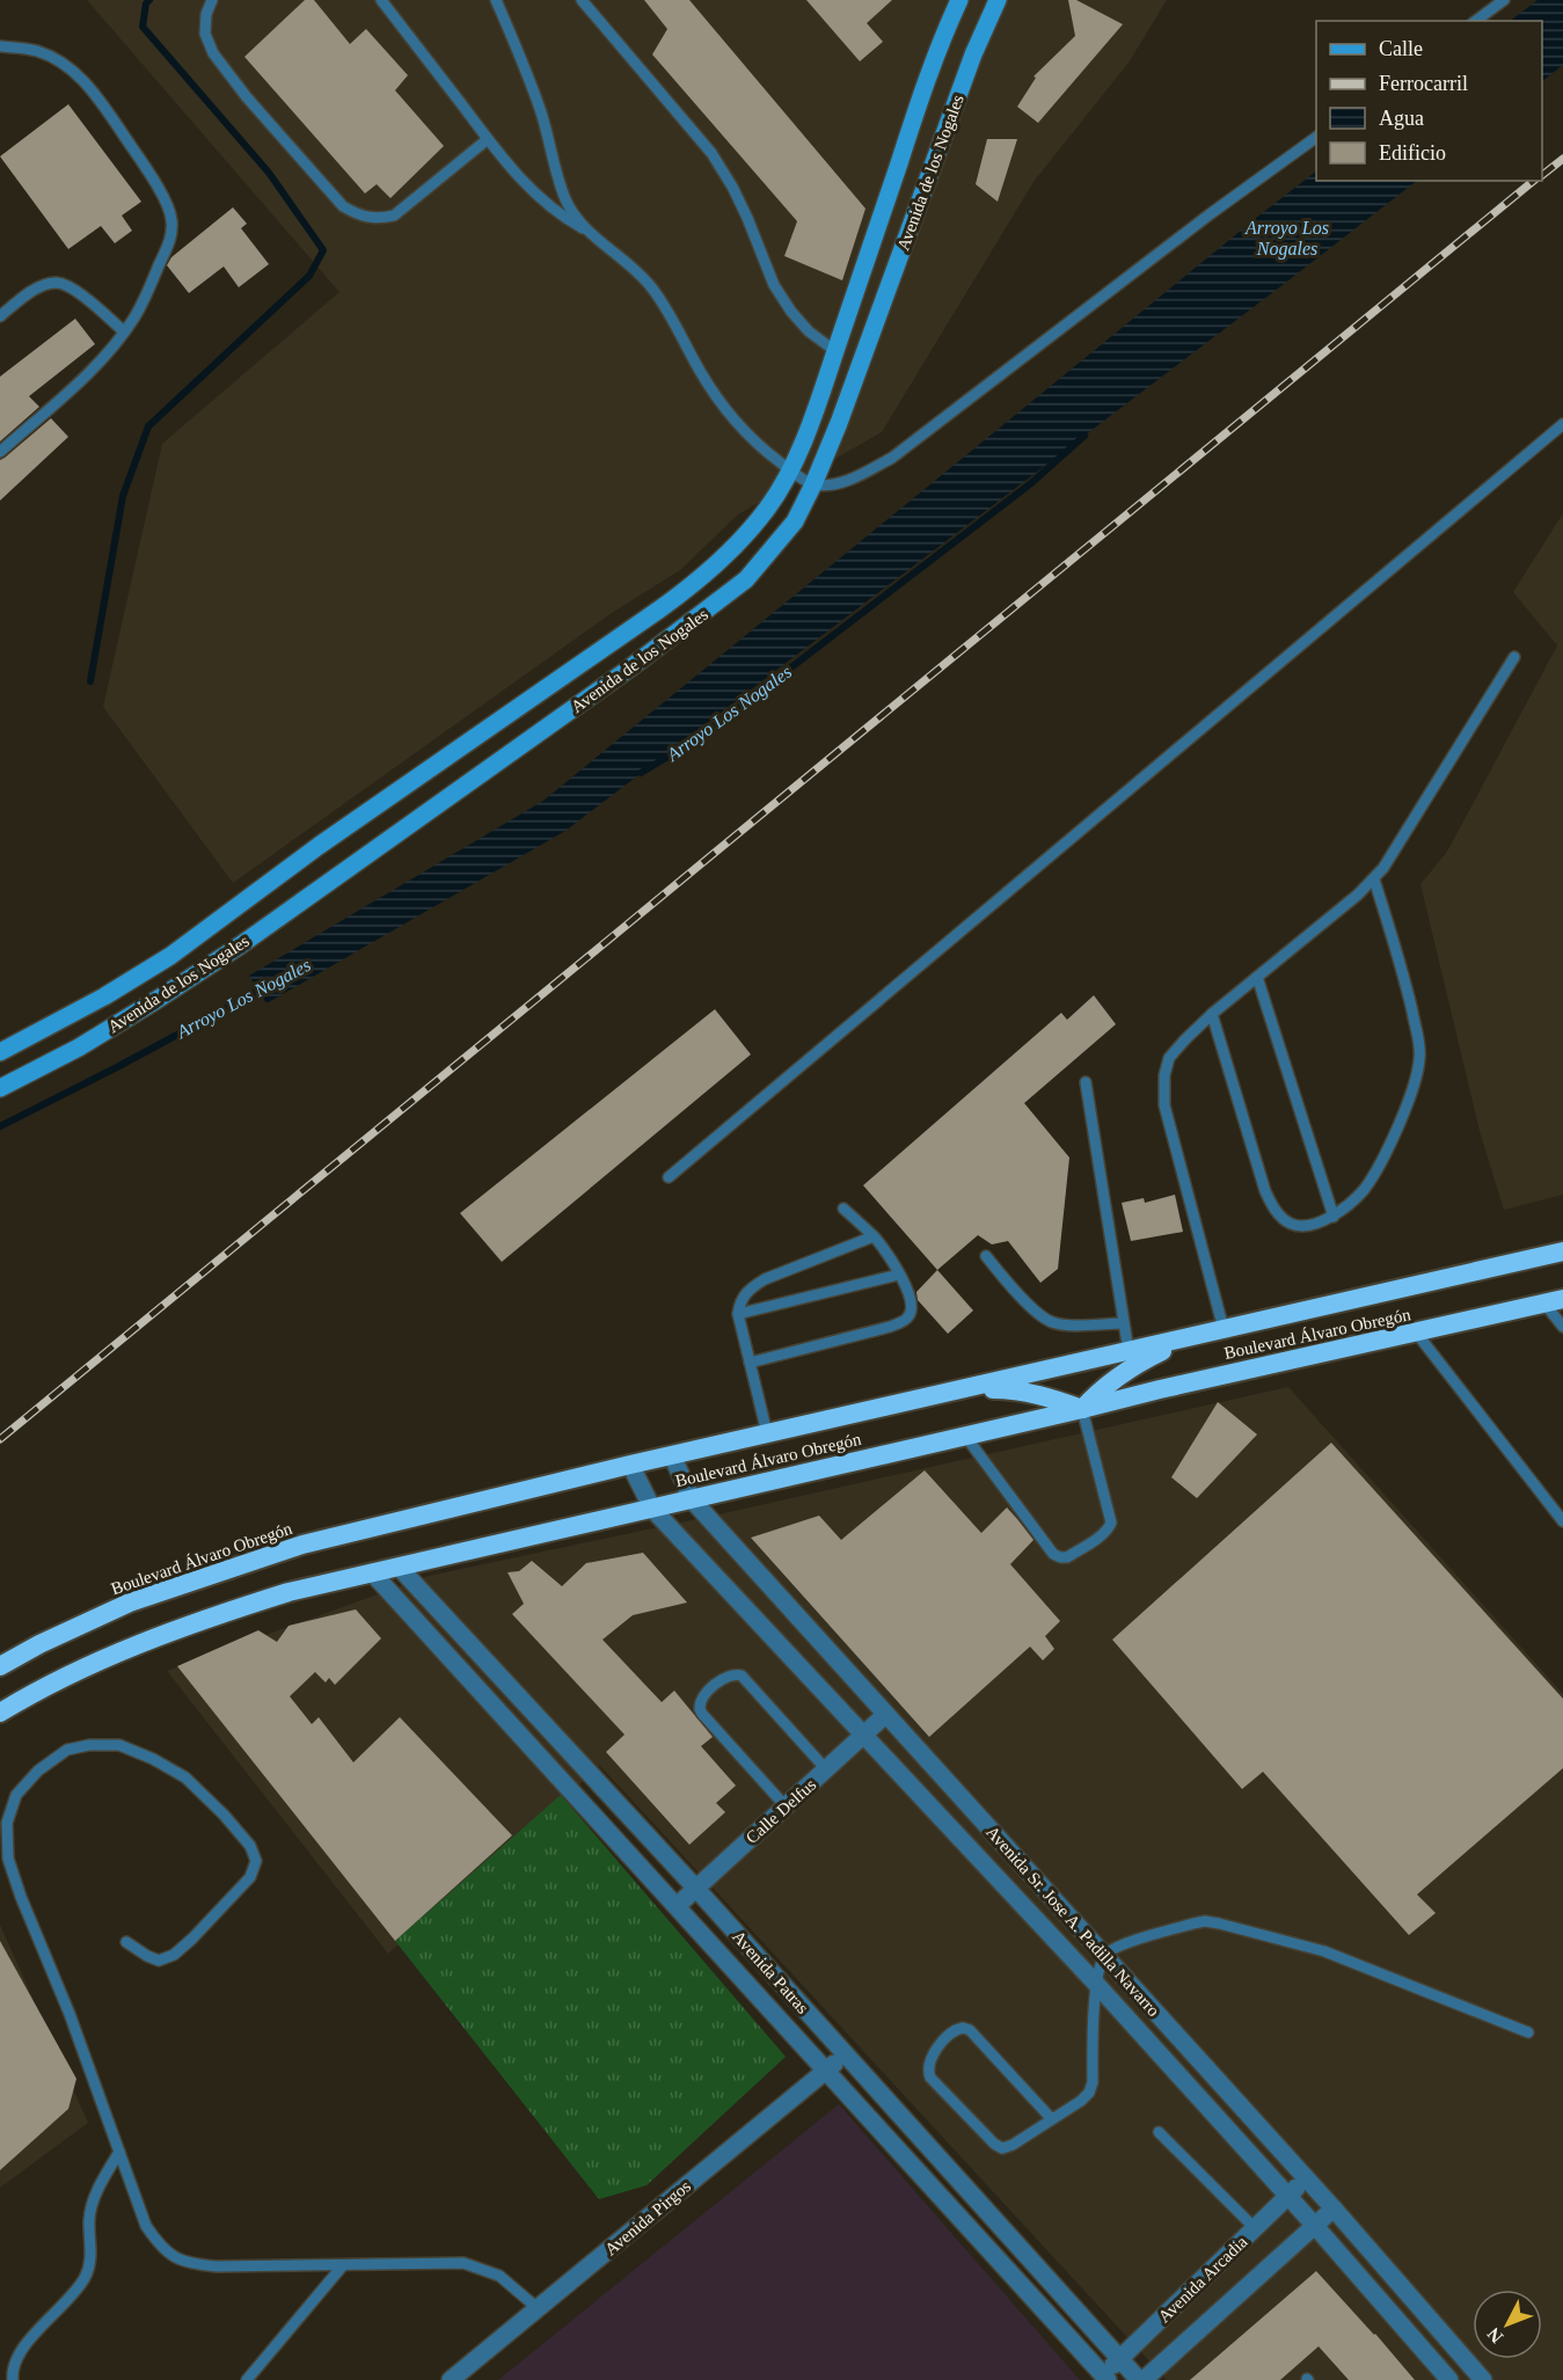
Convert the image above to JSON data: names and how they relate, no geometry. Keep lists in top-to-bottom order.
{
  "streets": {
    "highway": ["Boulevard Álvaro Obregón"],
    "main road": ["Avenida de los Nogales"],
    "street": [
      "Calle Delfus",
      "Avenida Sr. Jose A. Padilla Navarro",
      "Avenida Patras",
      "Avenida Pirgos",
      "Avenida Arcadia"
    ]
  },
  "crossings": [
    ["Boulevard Álvaro Obregón", "Avenida Sr. Jose A. Padilla Navarro"],
    ["Boulevard Álvaro Obregón", "Avenida Patras"],
    ["Calle Delfus", "Avenida Sr. Jose A. Padilla Navarro"],
    ["Calle Delfus", "Avenida Patras"],
    ["Avenida Sr. Jose A. Padilla Navarro", "Avenida Arcadia"],
    ["Avenida Patras", "Avenida Pirgos"],
    ["Avenida Patras", "Avenida Arcadia"]
  ],
  "water": ["Arroyo Los Nogales"],
  "legend": [
    "Calle",
    "Ferrocarril",
    "Agua",
    "Edificio"
  ],
  "north": "bottom left"
}
